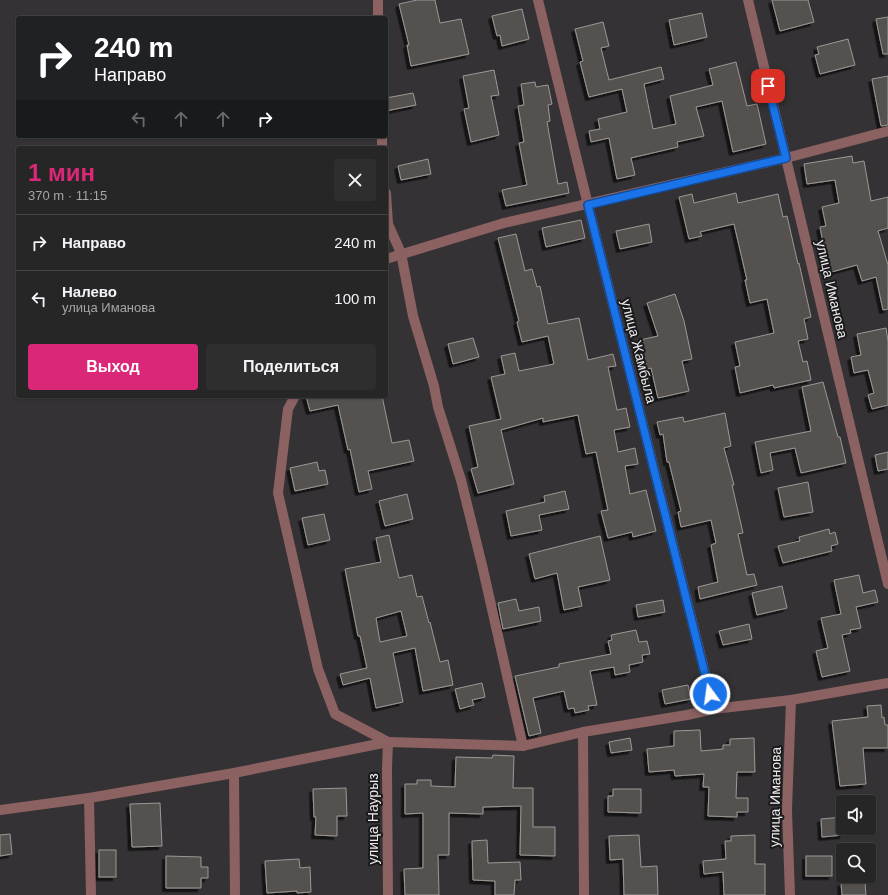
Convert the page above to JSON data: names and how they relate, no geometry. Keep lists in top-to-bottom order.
{
  "streets": {
    "street": ["улица Иманова", "улица Жамбыла", "улица Наурыз"]
  },
  "page": {
    "turn": ["240 m", "Направо"],
    "heading": ["1 мин", "370 m · 11:15"],
    "list": [
      {
        "name": "Направо",
        "value": "240 m"
      },
      {
        "name": "Налево",
        "note": "улица Иманова",
        "value": "100 m"
      }
    ],
    "buttons": ["Выход", "Поделиться"]
  }
}
